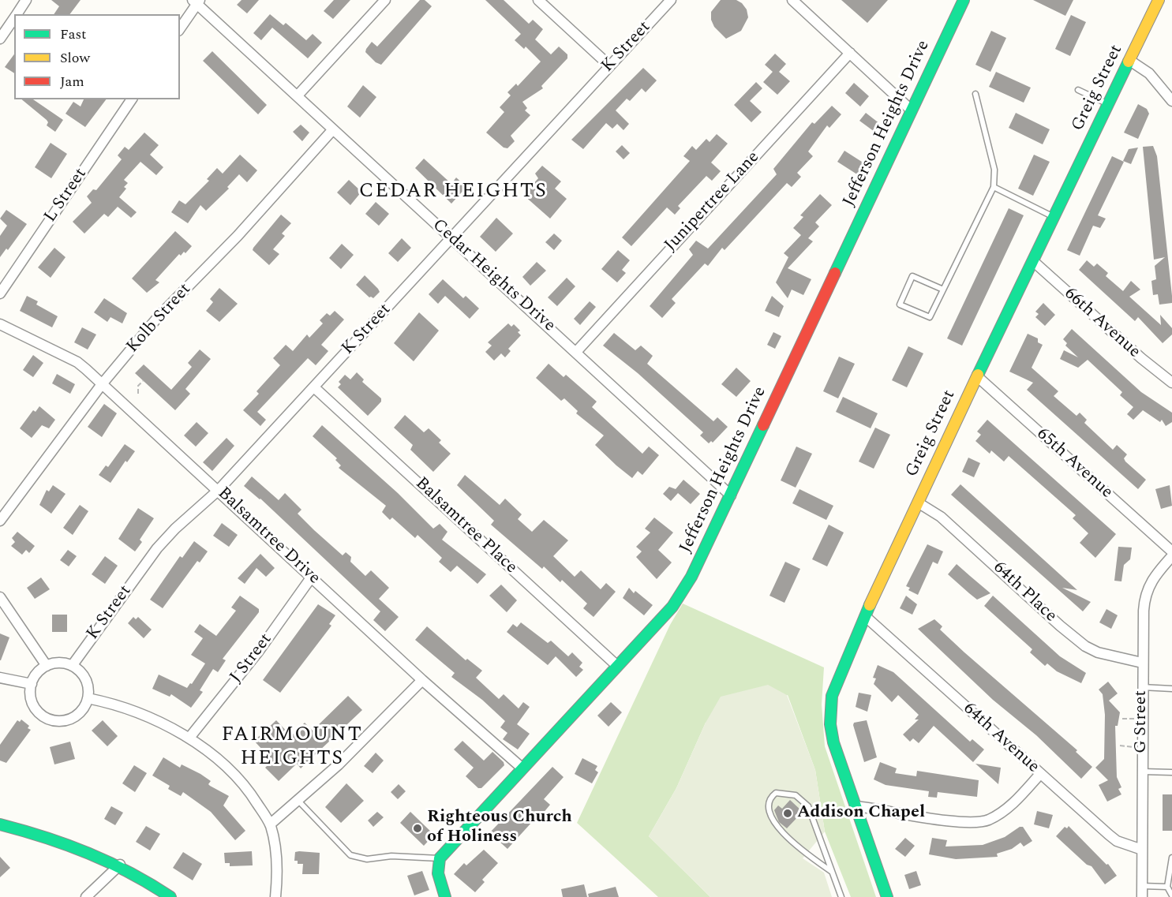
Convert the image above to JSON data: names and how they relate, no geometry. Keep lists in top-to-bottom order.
{
  "streets": {
    "street": [
      "K Street",
      "Greig Street",
      "Jefferson Heights Drive",
      "L Street",
      "Junipertree Lane",
      "Cedar Heights Drive",
      "Kolb Street",
      "66th Avenue",
      "65th Avenue",
      "Balsamtree Place",
      "Balsamtree Drive",
      "64th Place",
      "J Street",
      "G Street",
      "64th Avenue"
    ]
  },
  "crossings": [
    ["K Street", "Cedar Heights Drive"],
    ["K Street", "Balsamtree Place"],
    ["K Street", "Balsamtree Drive"],
    ["Greig Street", "66th Avenue"],
    ["Greig Street", "65th Avenue"],
    ["Greig Street", "64th Place"],
    ["Greig Street", "64th Avenue"],
    ["Jefferson Heights Drive", "Cedar Heights Drive"],
    ["Jefferson Heights Drive", "Balsamtree Place"],
    ["Jefferson Heights Drive", "Balsamtree Drive"],
    ["Junipertree Lane", "Cedar Heights Drive"],
    ["Cedar Heights Drive", "Kolb Street"],
    ["Kolb Street", "Balsamtree Drive"],
    ["Balsamtree Drive", "J Street"],
    ["64th Place", "G Street"],
    ["G Street", "64th Avenue"]
  ],
  "districts": ["CEDAR HEIGHTS", "FAIRMOUNT HEIGHTS"],
  "places": ["Addison Chapel", "Righteous Church of Holiness"],
  "legend": ["Fast", "Slow", "Jam"]
}
